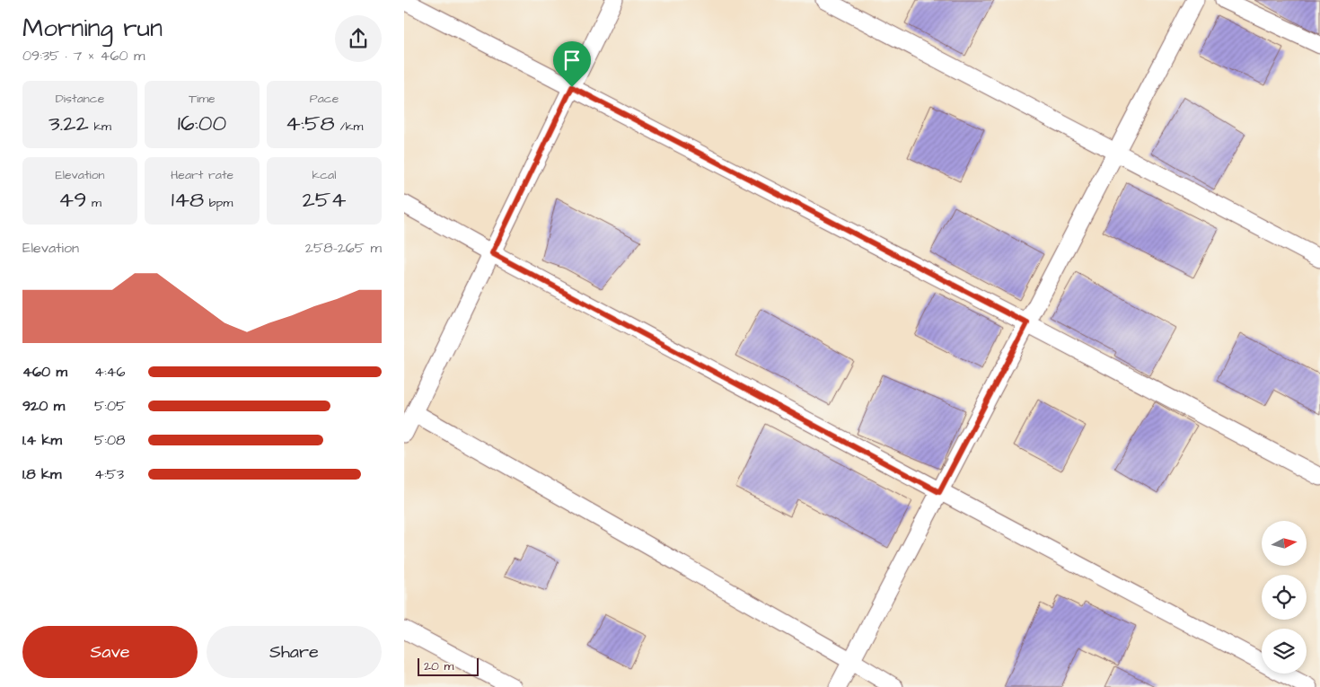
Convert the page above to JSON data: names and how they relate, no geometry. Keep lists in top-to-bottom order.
{
  "scale_bar": "20 m",
  "north": "right",
  "page": {
    "heading": ["Morning run", "09:35 · 7 × 460 m"],
    "stats": [
      ["Distance", "3.22 km"],
      ["Time", "16:00"],
      ["Pace", "4:58 /km"],
      ["Elevation", "49 m"],
      ["Heart rate", "148 bpm"],
      ["kcal", "254"]
    ],
    "chart": ["Elevation", "258–265 m"],
    "list": [
      {
        "name": "460 m",
        "note": "4:46"
      },
      {
        "name": "920 m",
        "note": "5:05"
      },
      {
        "name": "1.4 km",
        "note": "5:08"
      },
      {
        "name": "1.8 km",
        "note": "4:53"
      }
    ],
    "buttons": ["Save", "Share"],
    "scale": "20 m"
  }
}
